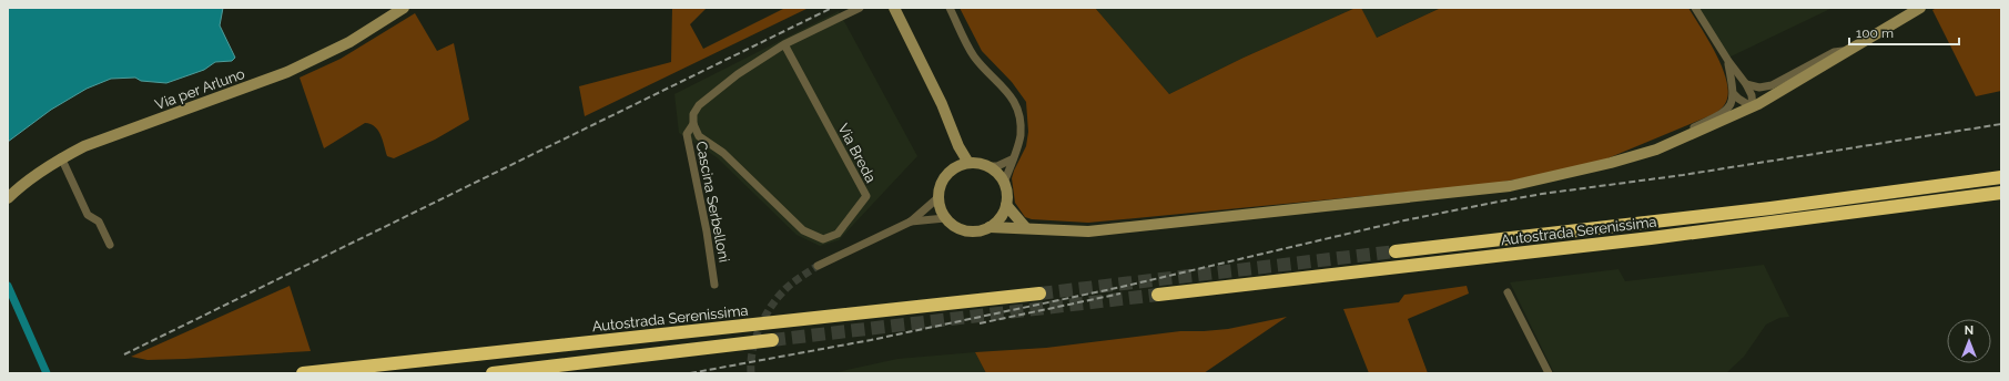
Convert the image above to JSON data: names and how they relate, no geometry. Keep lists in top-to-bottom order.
{
  "streets": {
    "highway": ["Autostrada Serenissima"],
    "street": ["Via per Arluno", "Via Breda", "Cascina Serbelloni"]
  },
  "crossings": [
    ["Via Breda", "Cascina Serbelloni"]
  ],
  "scale_bar": "100 m",
  "north": "top"
}
